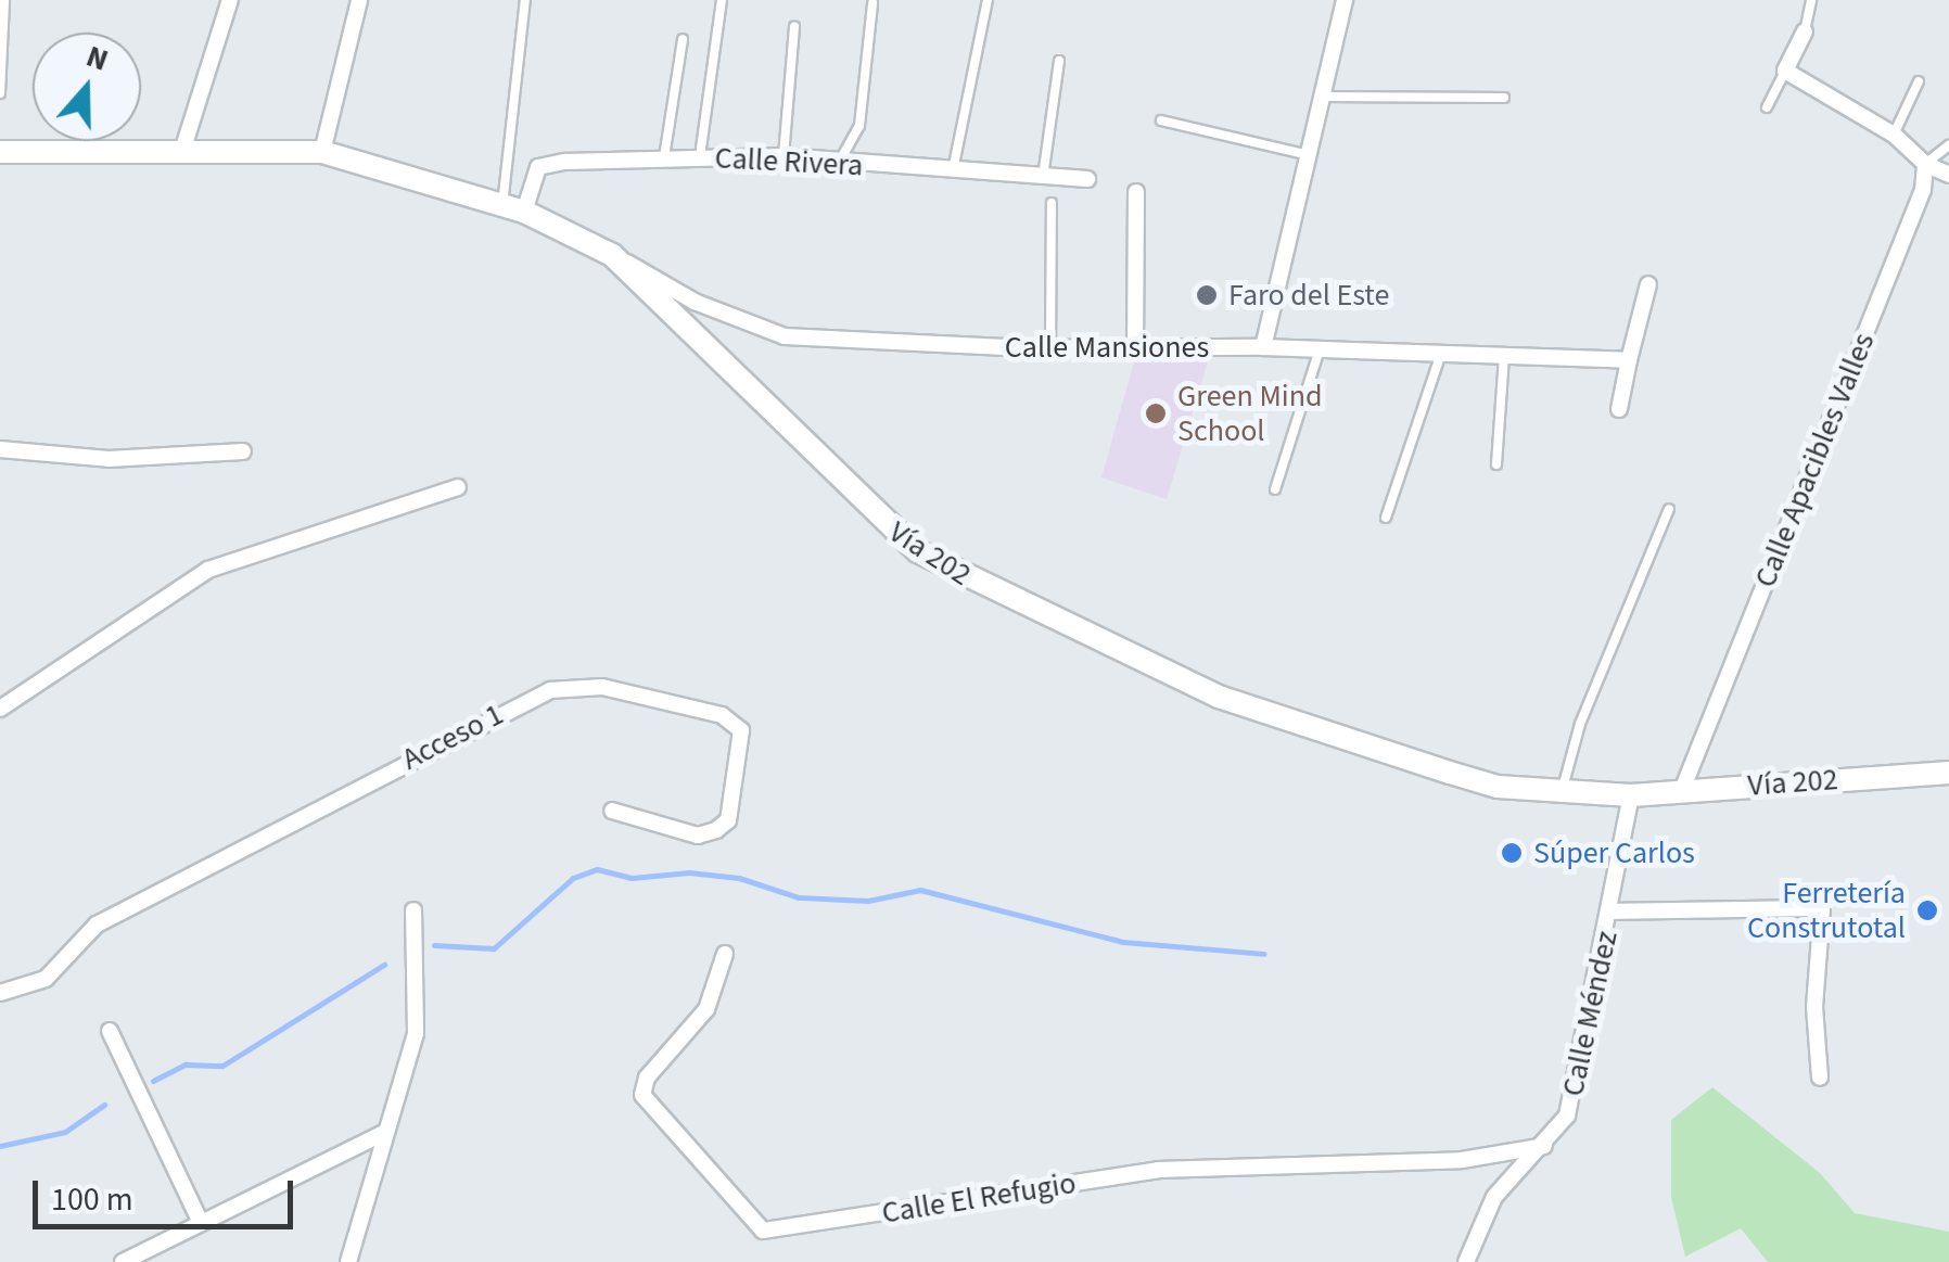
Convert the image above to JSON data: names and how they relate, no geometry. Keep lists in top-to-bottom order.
{
  "streets": {
    "main road": ["Vía 202"],
    "street": [
      "Calle Rivera",
      "Calle Mansiones",
      "Calle Apacibles Valles",
      "Acceso 1",
      "Calle Méndez",
      "Calle El Refugio"
    ]
  },
  "crossings": [
    ["Calle Rivera", "Vía 202"],
    ["Calle Mansiones", "Vía 202"],
    ["Calle Apacibles Valles", "Vía 202"],
    ["Vía 202", "Calle Méndez"],
    ["Calle Méndez", "Calle El Refugio"]
  ],
  "places": [
    "Faro del Este",
    "Green Mind School",
    "Súper Carlos",
    "Ferretería Construtotal"
  ],
  "scale_bar": "100 m",
  "north": "top"
}
